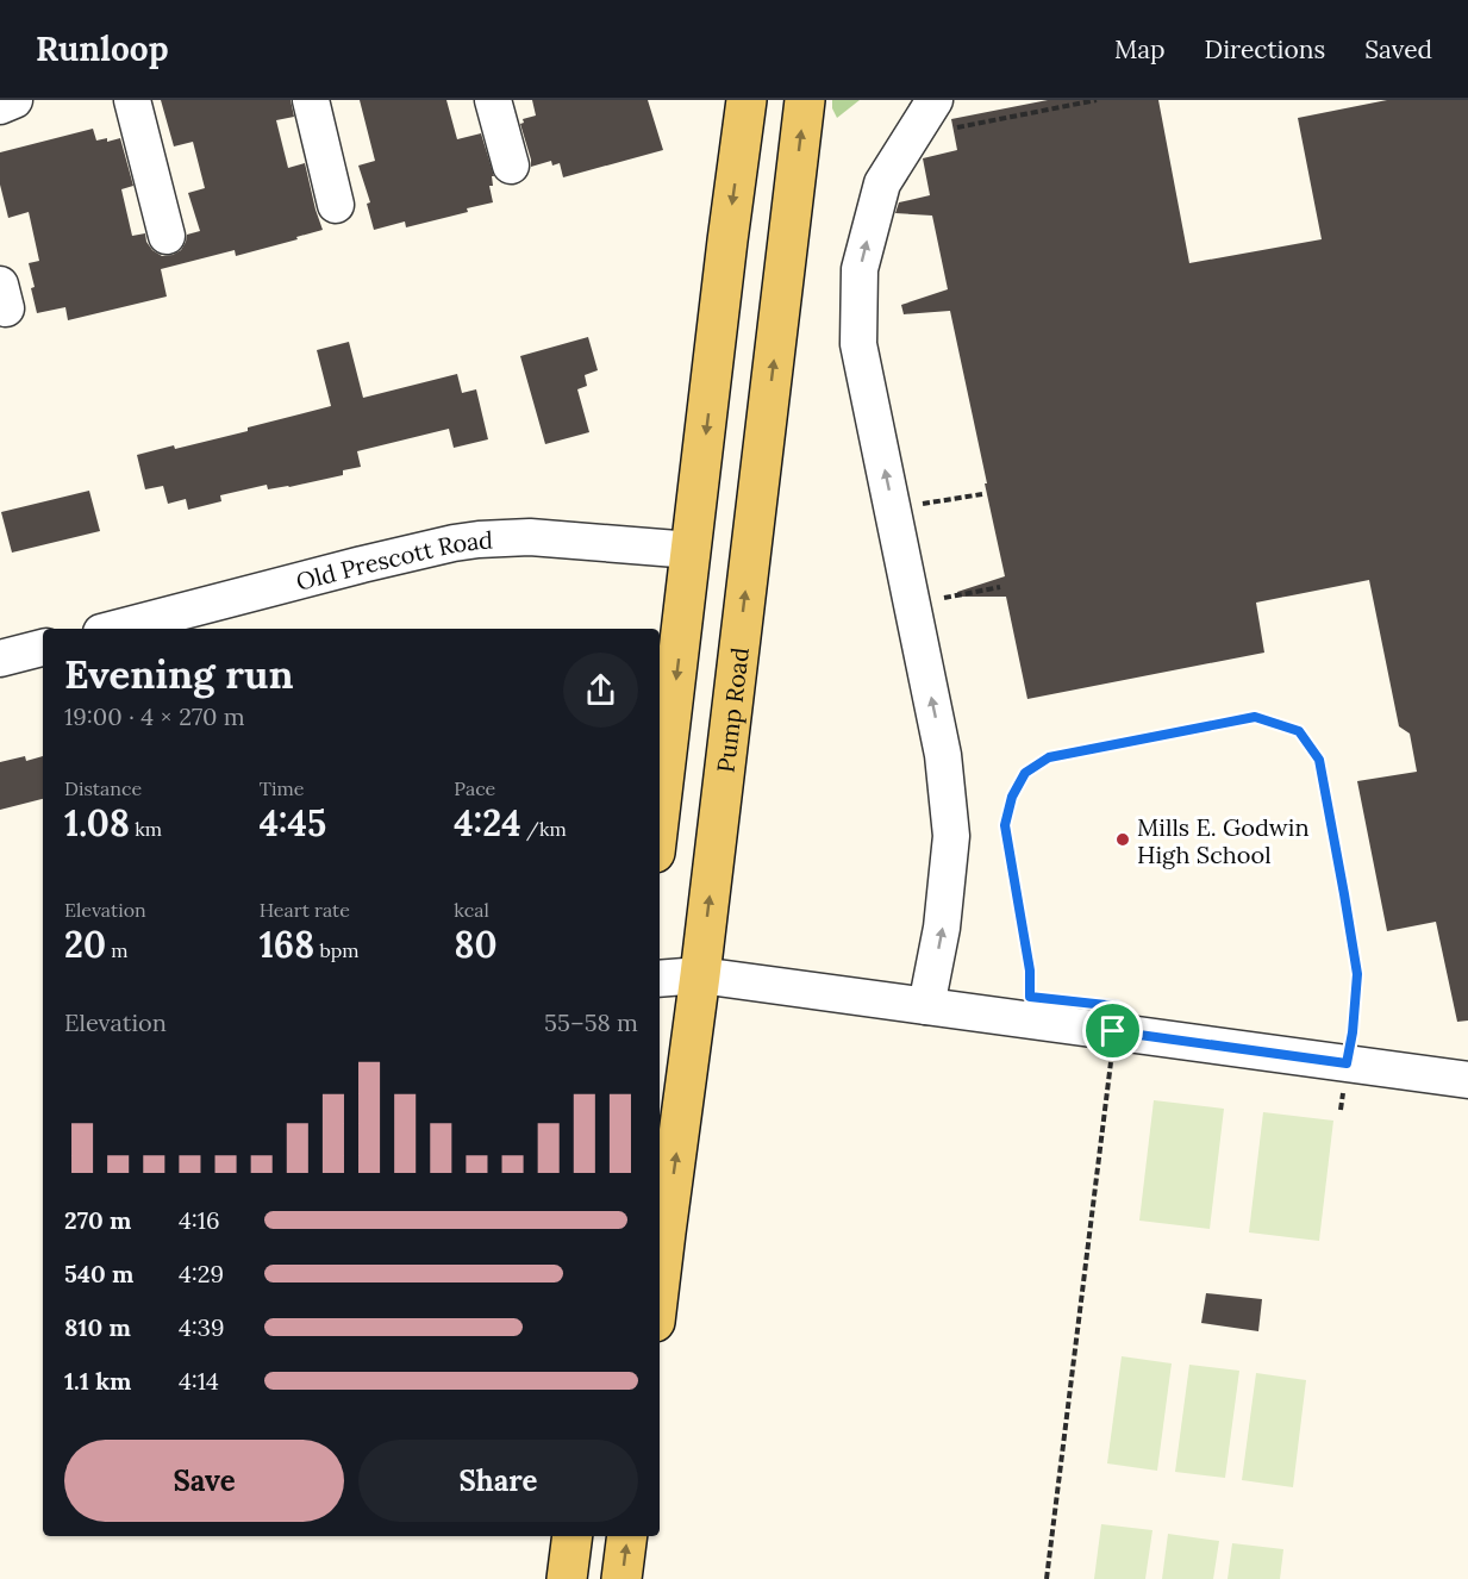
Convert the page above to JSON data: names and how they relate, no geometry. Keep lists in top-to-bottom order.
{
  "streets": {
    "main road": ["Pump Road"],
    "street": ["Old Prescott Road"]
  },
  "places": ["Mills E. Godwin High School"],
  "page": {
    "header": "Runloop",
    "nav": ["Map", "Directions", "Saved"],
    "heading": ["Evening run", "19:00 · 4 × 270 m"],
    "stats": [
      ["Distance", "1.08 km"],
      ["Time", "4:45"],
      ["Pace", "4:24 /km"],
      ["Elevation", "20 m"],
      ["Heart rate", "168 bpm"],
      ["kcal", "80"]
    ],
    "chart": ["Elevation", "55–58 m"],
    "list": [
      {
        "name": "270 m",
        "note": "4:16"
      },
      {
        "name": "540 m",
        "note": "4:29"
      },
      {
        "name": "810 m",
        "note": "4:39"
      },
      {
        "name": "1.1 km",
        "note": "4:14"
      }
    ],
    "buttons": ["Save", "Share"]
  }
}
